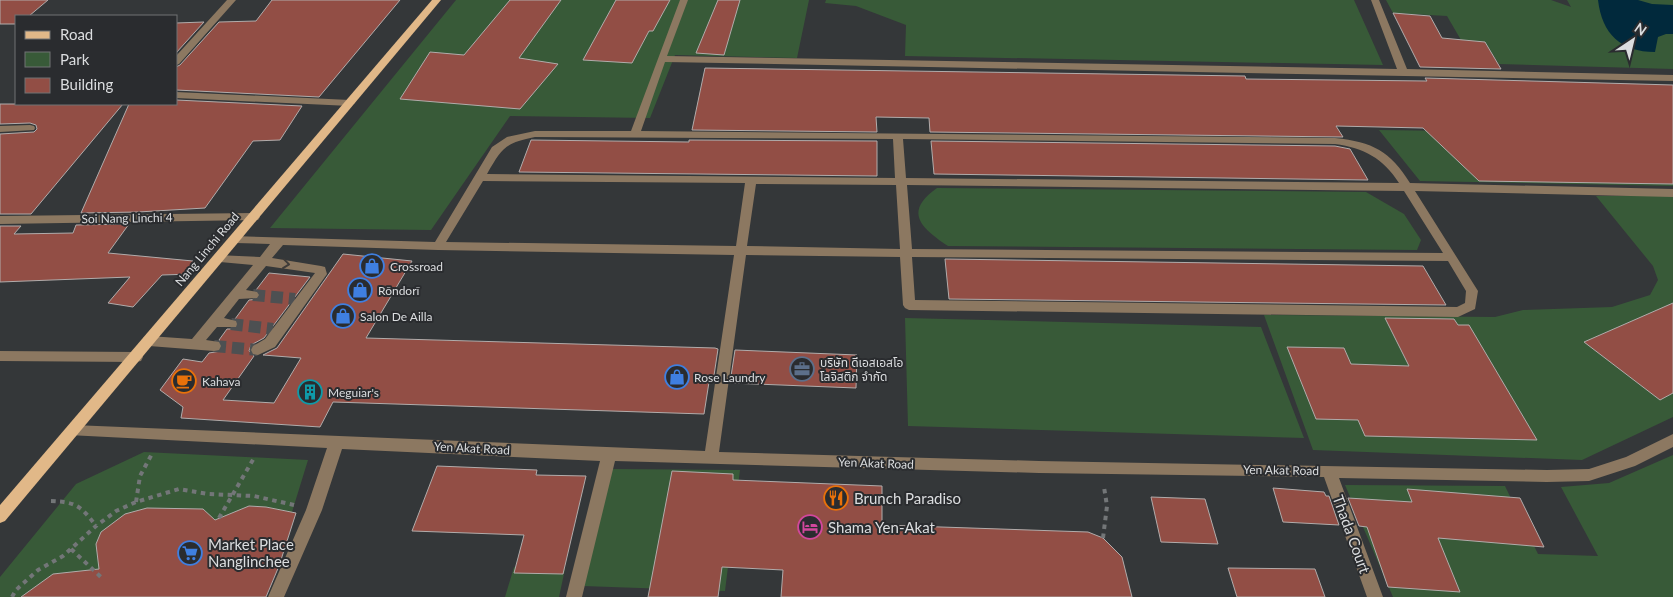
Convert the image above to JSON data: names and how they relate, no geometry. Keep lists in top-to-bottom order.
{
  "streets": {
    "main road": ["Nang Linchi Road"],
    "street": ["Soi Nang Linchi 4", "Yen Akat Road", "Thada Court"]
  },
  "crossings": [
    ["Soi Nang Linchi 4", "Nang Linchi Road"],
    ["Nang Linchi Road", "Yen Akat Road"],
    ["Yen Akat Road", "Thada Court"]
  ],
  "places": {
    "shop": [
      "Crossroad",
      "Rōndorī",
      "Salon De Ailla",
      "Rose Laundry"
    ],
    "office": ["บริษัท ดีเอสเอสโอ โลจิสติก จำกัด"],
    "cafe": ["Kahava"],
    "building": ["Meguiar's"],
    "restaurant": ["Brunch Paradiso"],
    "hotel": ["Shama Yen-Akat"],
    "supermarket": ["Market Place Nanglinchee"]
  },
  "legend": ["Road", "Park", "Building"],
  "north": "top right"
}
